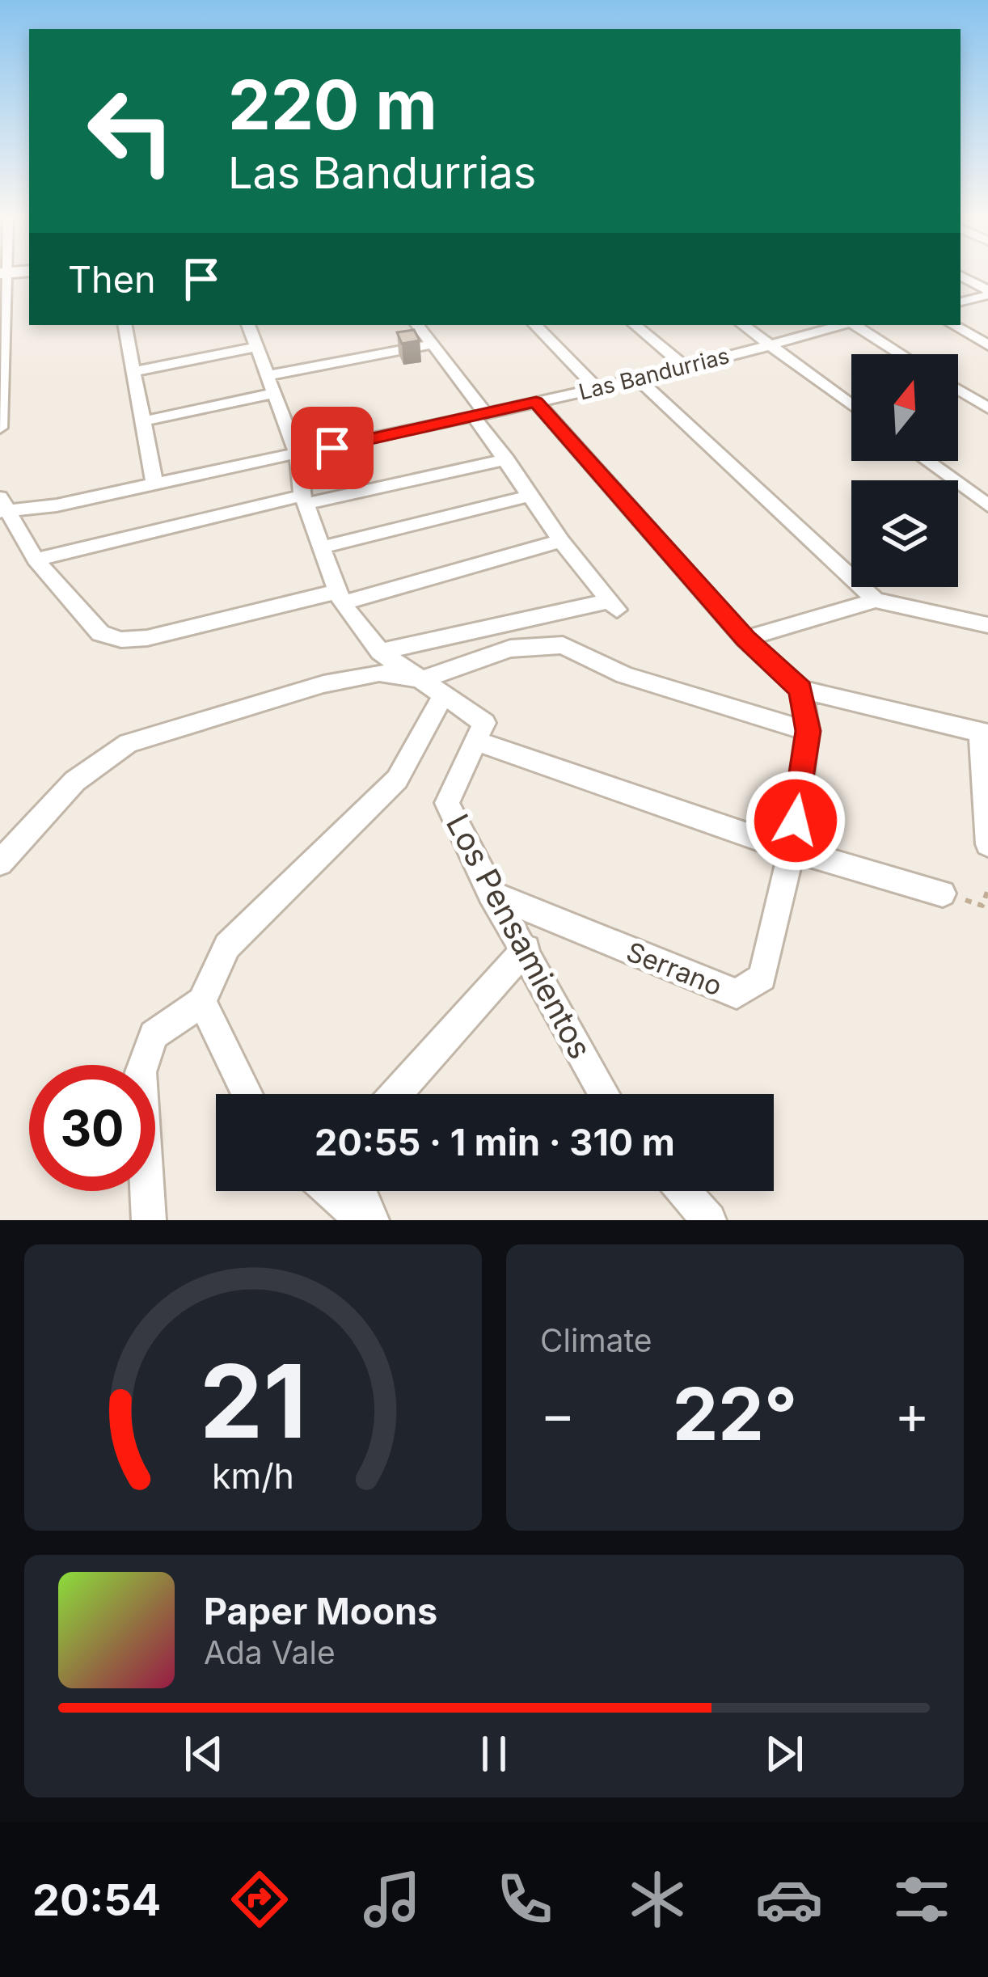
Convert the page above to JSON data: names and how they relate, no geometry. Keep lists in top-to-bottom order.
{
  "streets": {
    "street": ["Las Bandurrias", "Los Pensamientos", "Serrano"]
  },
  "crossings": [
    ["Los Pensamientos", "Serrano"]
  ],
  "north": "top",
  "page": {
    "turn": ["220 m", "Las Bandurrias"],
    "then": "Then",
    "limit": "30",
    "trip": "20:55 · 1 min · 310 m",
    "tile": "Climate",
    "heat": ["−", "22°", "+"],
    "song": ["Paper Moons", "Ada Vale"],
    "tabs": "20:54",
    "gauge": ["21", "km/h"]
  }
}
